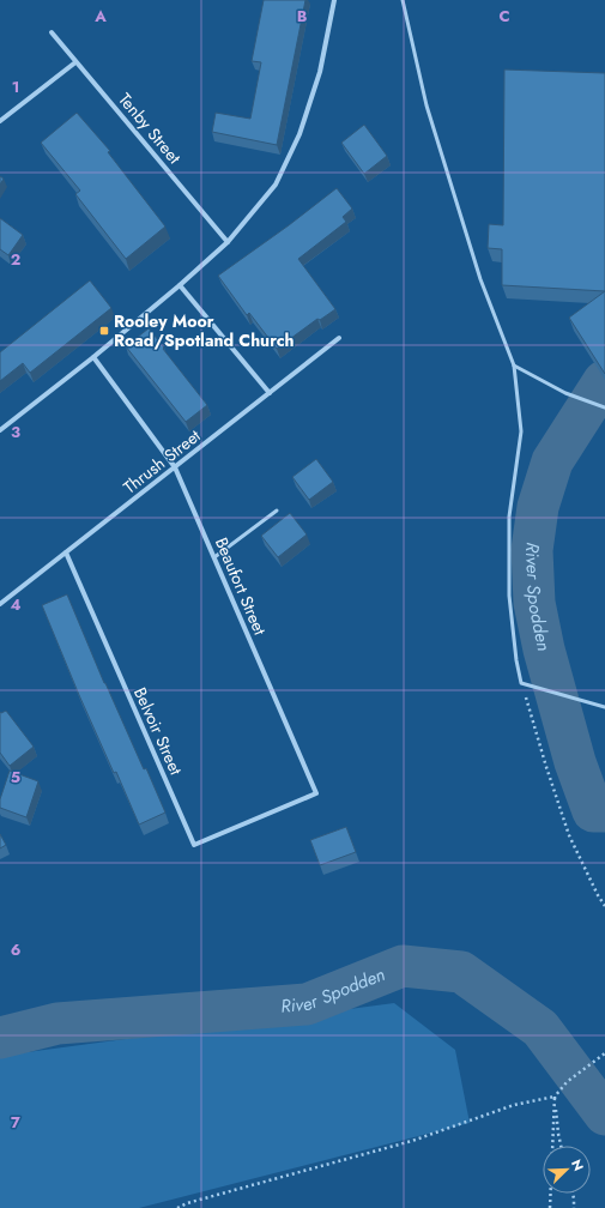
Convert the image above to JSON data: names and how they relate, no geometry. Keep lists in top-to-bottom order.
{
  "streets": {
    "street": [
      "Tenby Street",
      "Thrush Street",
      "Beaufort Street",
      "Belvoir Street"
    ]
  },
  "crossings": [
    ["Thrush Street", "Beaufort Street"],
    ["Thrush Street", "Belvoir Street"],
    ["Beaufort Street", "Belvoir Street"]
  ],
  "water": ["River Spodden"],
  "places": {
    "transit": ["Rooley Moor Road/Spotland Church"]
  },
  "north": "top right",
  "grid": {
    "columns": ["A", "B", "C"],
    "rows": [
      "1",
      "2",
      "3",
      "4",
      "5",
      "6",
      "7"
    ]
  }
}
